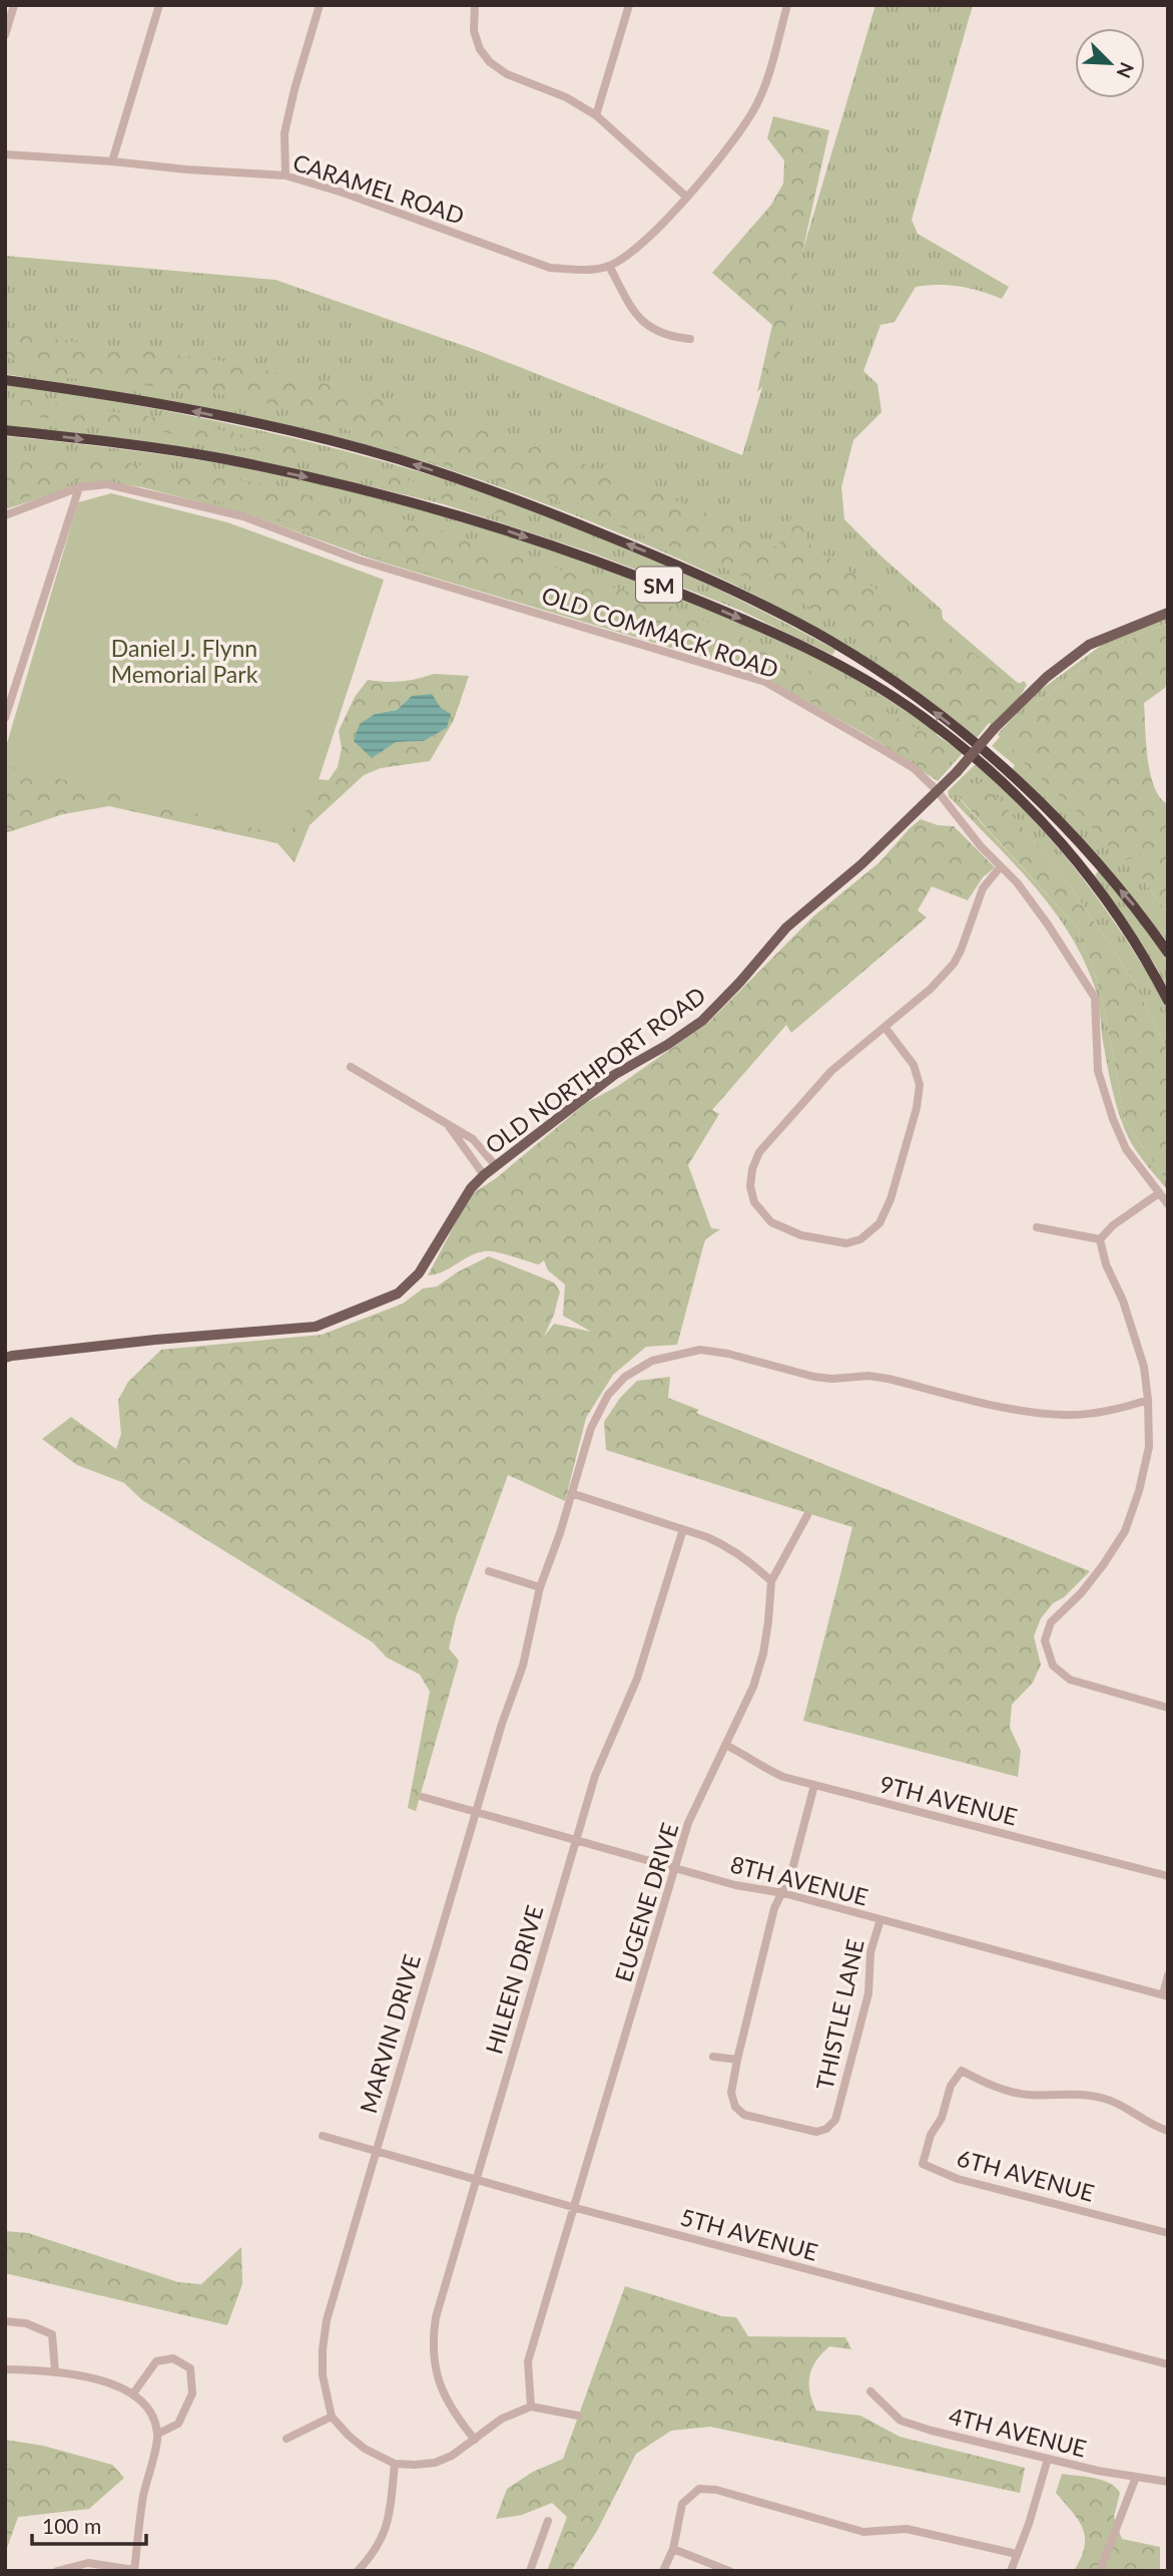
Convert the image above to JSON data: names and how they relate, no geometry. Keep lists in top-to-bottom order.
{
  "streets": {
    "highway": ["SM"],
    "main road": ["OLD NORTHPORT ROAD"],
    "street": [
      "CARAMEL ROAD",
      "OLD COMMACK ROAD",
      "9TH AVENUE",
      "8TH AVENUE",
      "EUGENE DRIVE",
      "HILEEN DRIVE",
      "THISTLE LANE",
      "MARVIN DRIVE",
      "6TH AVENUE",
      "5TH AVENUE",
      "4TH AVENUE"
    ]
  },
  "crossings": [
    ["OLD COMMACK ROAD", "OLD NORTHPORT ROAD"],
    ["9TH AVENUE", "EUGENE DRIVE"],
    ["8TH AVENUE", "EUGENE DRIVE"],
    ["8TH AVENUE", "HILEEN DRIVE"],
    ["8TH AVENUE", "THISTLE LANE"],
    ["8TH AVENUE", "MARVIN DRIVE"],
    ["EUGENE DRIVE", "5TH AVENUE"],
    ["HILEEN DRIVE", "5TH AVENUE"],
    ["MARVIN DRIVE", "5TH AVENUE"]
  ],
  "parks": ["Daniel J. Flynn Memorial Park"],
  "scale_bar": "100 m",
  "north": "bottom right"
}
